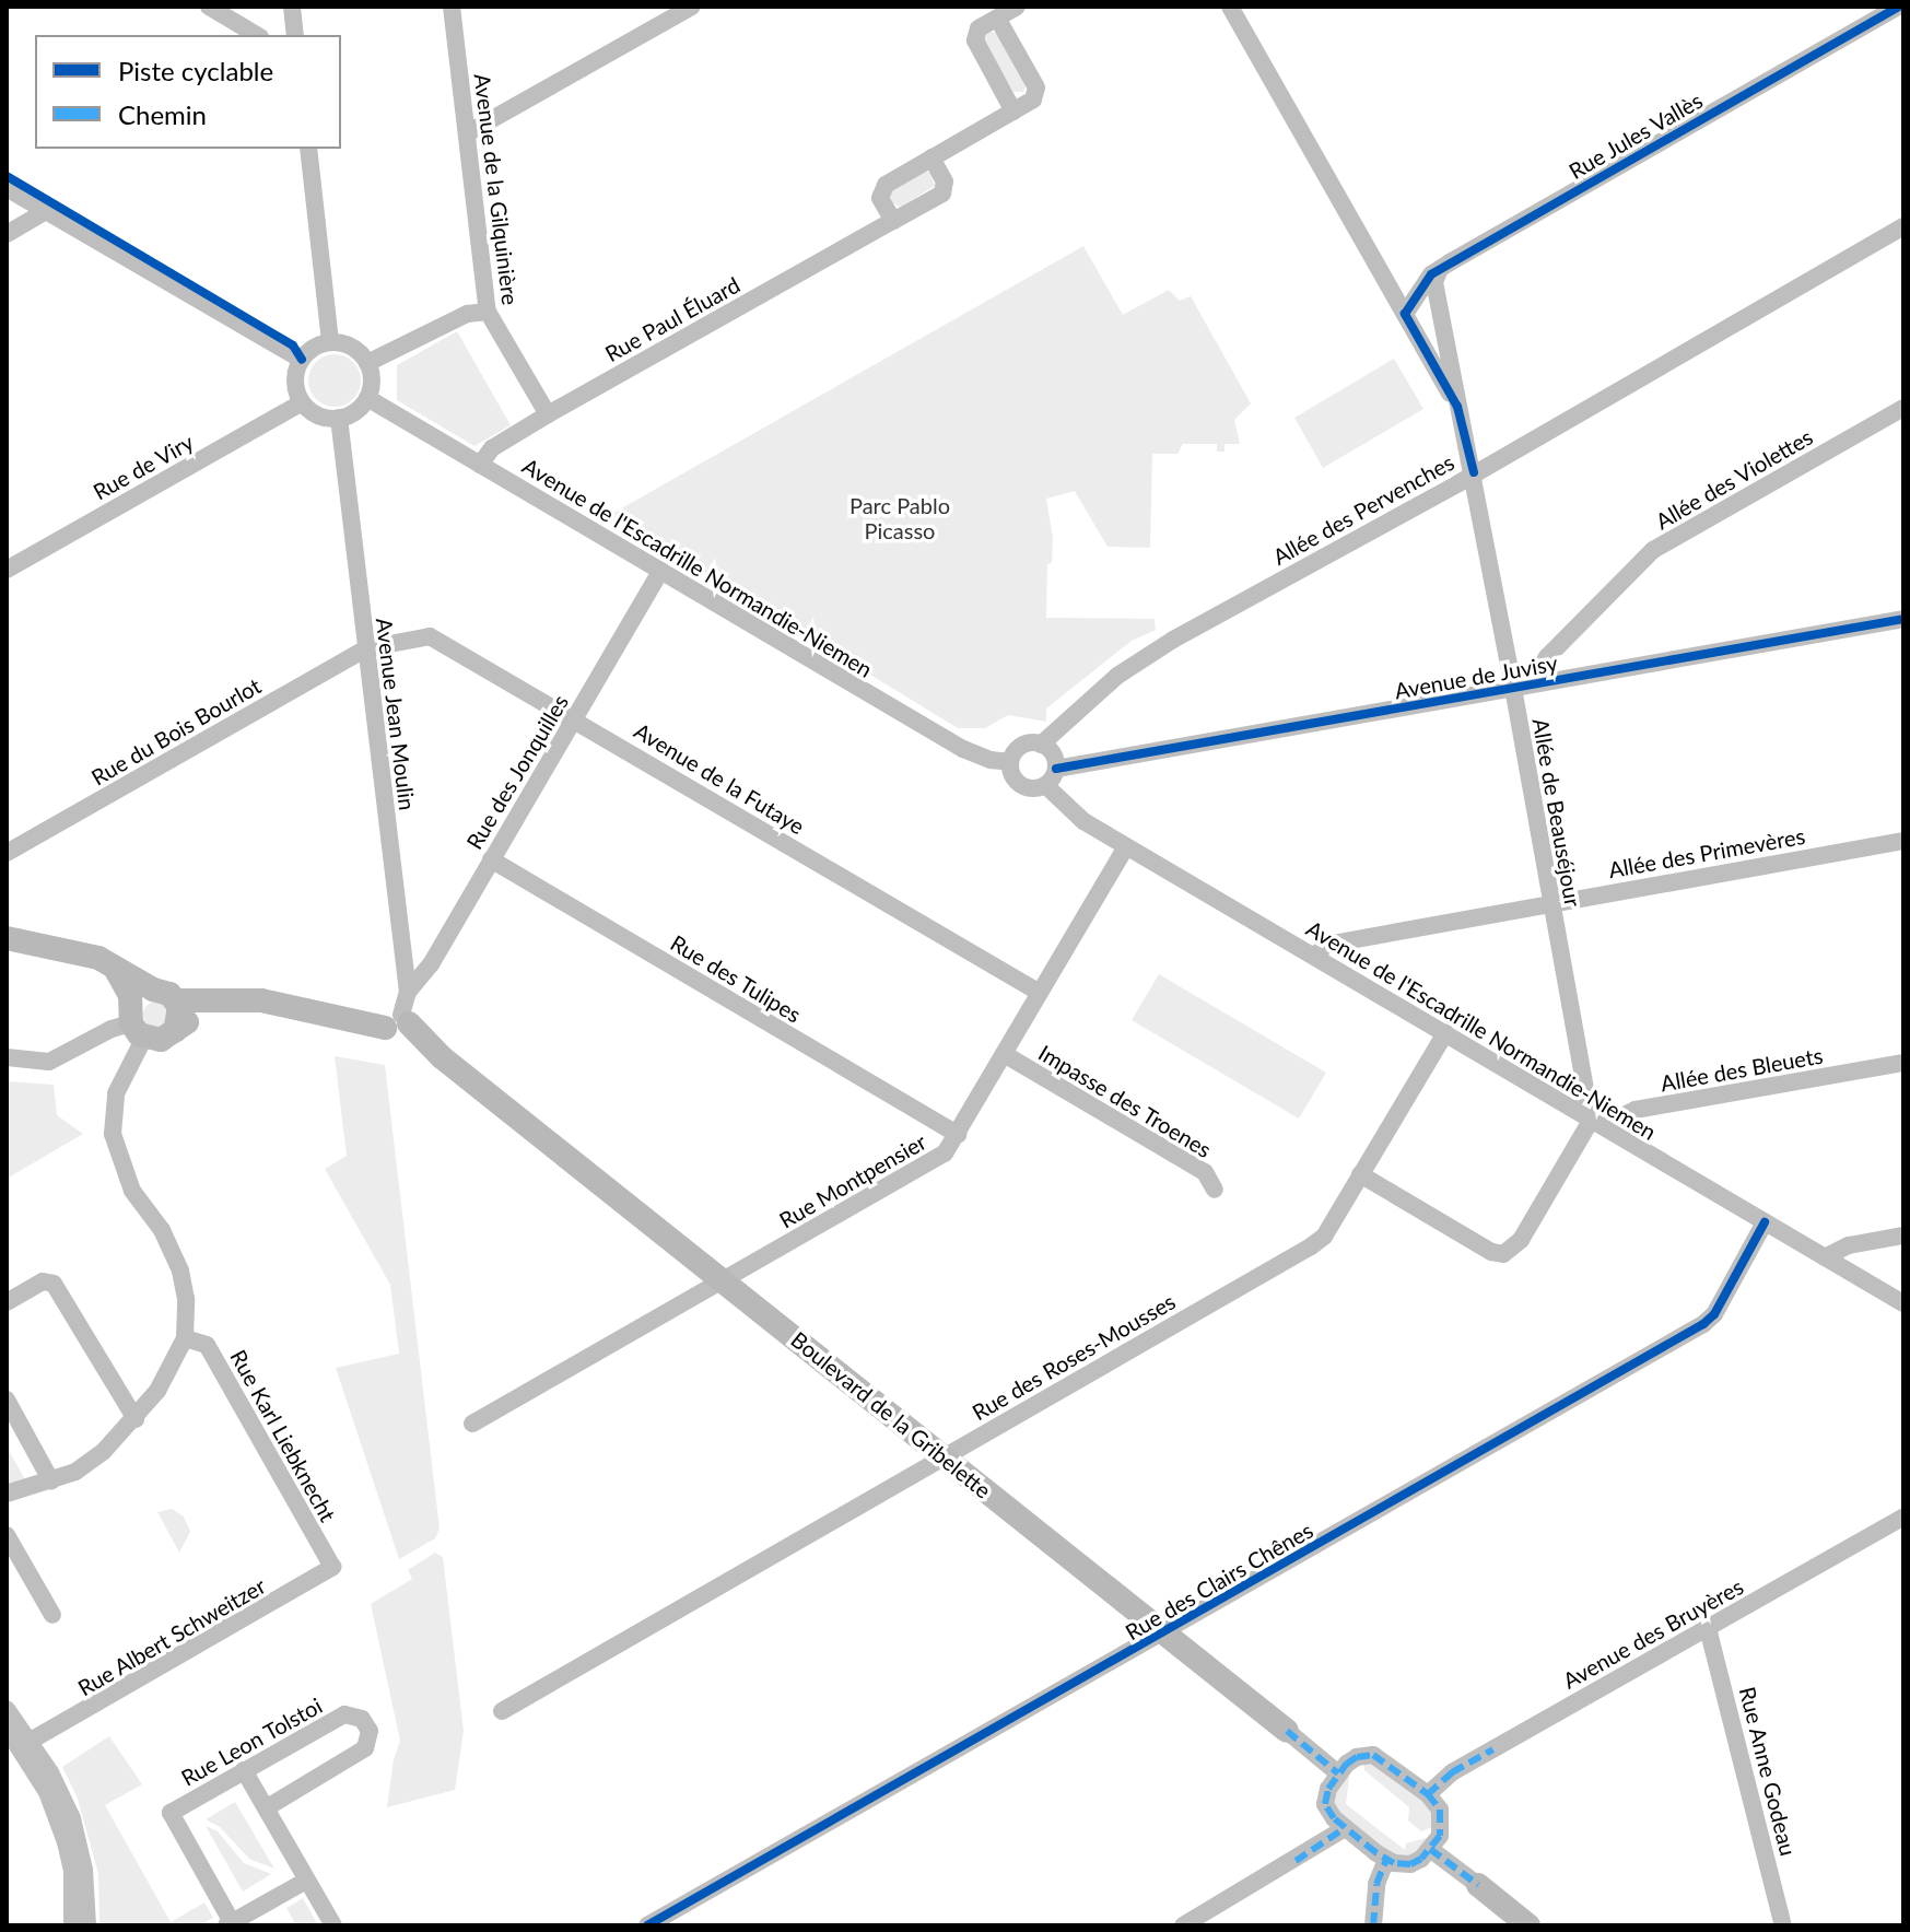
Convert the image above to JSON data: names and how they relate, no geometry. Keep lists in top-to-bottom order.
{
  "streets": {
    "main road": ["Boulevard de la Gribelette"],
    "street": [
      "Rue Jules Vallès",
      "Avenue de la Gilquinière",
      "Rue Paul Éluard",
      "Rue de Viry",
      "Allée des Violettes",
      "Allée des Pervenches",
      "Avenue de l'Escadrille Normandie-Niemen",
      "Avenue de Juvisy",
      "Avenue Jean Moulin",
      "Rue du Bois Bourlot",
      "Rue des Jonquilles",
      "Avenue de la Futaye",
      "Allée de Beauséjour",
      "Allée des Primevères",
      "Rue des Tulipes",
      "Allée des Bleuets",
      "Impasse des Troenes",
      "Rue Montpensier",
      "Rue des Roses-Mousses",
      "Rue Karl Liebknecht",
      "Rue des Clairs Chênes",
      "Avenue des Bruyères",
      "Rue Albert Schweitzer",
      "Rue Leon Tolstoi",
      "Rue Anne Godeau"
    ]
  },
  "crossings": [
    ["Avenue de la Gilquinière", "Rue Paul Éluard"],
    ["Rue Paul Éluard", "Avenue de l'Escadrille Normandie-Niemen"],
    ["Rue de Viry", "Avenue de l'Escadrille Normandie-Niemen"],
    ["Rue de Viry", "Avenue Jean Moulin"],
    ["Allée des Violettes", "Avenue de Juvisy"],
    ["Allée des Violettes", "Allée de Beauséjour"],
    ["Allée des Pervenches", "Avenue de l'Escadrille Normandie-Niemen"],
    ["Allée des Pervenches", "Avenue de Juvisy"],
    ["Allée des Pervenches", "Allée de Beauséjour"],
    ["Avenue de l'Escadrille Normandie-Niemen", "Avenue de Juvisy"],
    ["Avenue de l'Escadrille Normandie-Niemen", "Avenue Jean Moulin"],
    ["Avenue de l'Escadrille Normandie-Niemen", "Rue des Jonquilles"],
    ["Avenue de l'Escadrille Normandie-Niemen", "Allée de Beauséjour"],
    ["Avenue de l'Escadrille Normandie-Niemen", "Allée des Primevères"],
    ["Avenue de l'Escadrille Normandie-Niemen", "Allée des Bleuets"],
    ["Avenue de l'Escadrille Normandie-Niemen", "Rue Montpensier"],
    ["Avenue de l'Escadrille Normandie-Niemen", "Rue des Roses-Mousses"],
    ["Avenue de l'Escadrille Normandie-Niemen", "Rue des Clairs Chênes"],
    ["Avenue de Juvisy", "Allée de Beauséjour"],
    ["Avenue Jean Moulin", "Rue du Bois Bourlot"],
    ["Avenue Jean Moulin", "Rue des Jonquilles"],
    ["Avenue Jean Moulin", "Avenue de la Futaye"],
    ["Avenue Jean Moulin", "Boulevard de la Gribelette"],
    ["Rue du Bois Bourlot", "Avenue de la Futaye"],
    ["Rue des Jonquilles", "Avenue de la Futaye"],
    ["Rue des Jonquilles", "Rue des Tulipes"],
    ["Rue des Jonquilles", "Boulevard de la Gribelette"],
    ["Avenue de la Futaye", "Rue Montpensier"],
    ["Allée de Beauséjour", "Allée des Primevères"],
    ["Allée de Beauséjour", "Allée des Bleuets"],
    ["Rue des Tulipes", "Rue Montpensier"],
    ["Impasse des Troenes", "Rue Montpensier"],
    ["Rue Montpensier", "Boulevard de la Gribelette"],
    ["Rue des Roses-Mousses", "Boulevard de la Gribelette"],
    ["Boulevard de la Gribelette", "Rue des Clairs Chênes"],
    ["Boulevard de la Gribelette", "Avenue des Bruyères"],
    ["Rue Karl Liebknecht", "Rue Albert Schweitzer"],
    ["Avenue des Bruyères", "Rue Anne Godeau"]
  ],
  "parks": ["Parc Pablo Picasso"],
  "legend": ["Piste cyclable", "Chemin"]
}
